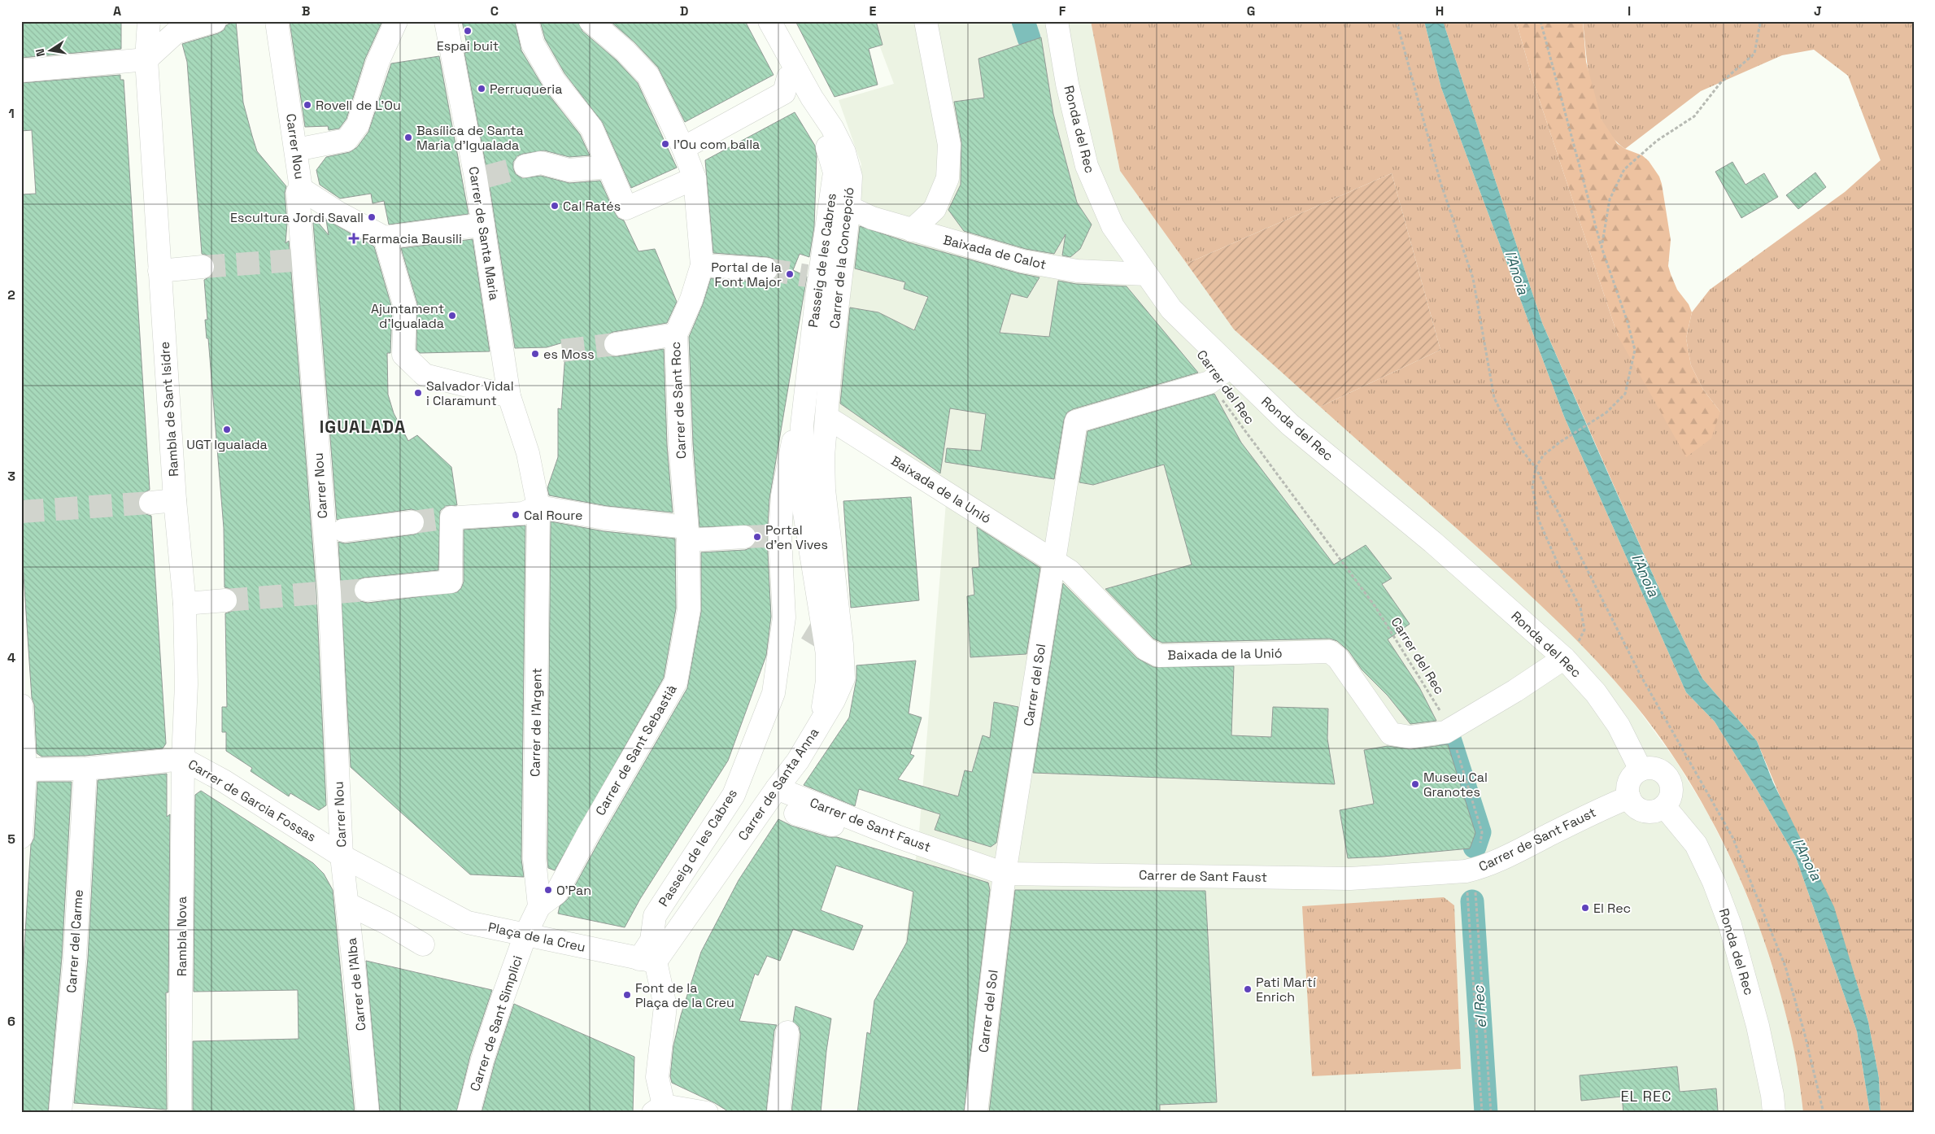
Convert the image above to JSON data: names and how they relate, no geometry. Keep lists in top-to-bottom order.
{
  "streets": {
    "street": [
      "Ronda del Rec",
      "Carrer Nou",
      "Carrer de Santa Maria",
      "Baixada de Calot",
      "Carrer de la Concepció",
      "Passeig de les Cabres",
      "Carrer de Sant Roc",
      "Rambla de Sant Isidre",
      "Baixada de la Unió",
      "Carrer del Sol",
      "Carrer de l'Argent",
      "Carrer de Sant Sebastià",
      "Carrer de Santa Anna",
      "Carrer de Garcia Fossas",
      "Carrer de Sant Faust",
      "Rambla Nova",
      "Plaça de la Creu",
      "Carrer del Carme",
      "Carrer de l'Alba",
      "Carrer de Sant Simplici"
    ],
    "path": ["Carrer del Rec"]
  },
  "crossings": [
    ["Ronda del Rec", "Baixada de Calot"],
    ["Ronda del Rec", "Baixada de la Unió"],
    ["Ronda del Rec", "Carrer del Sol"],
    ["Ronda del Rec", "Carrer de Sant Faust"],
    ["Carrer Nou", "Carrer de Garcia Fossas"],
    ["Carrer Nou", "Plaça de la Creu"],
    ["Carrer Nou", "Carrer de l'Alba"],
    ["Carrer de Santa Maria", "Carrer de l'Argent"],
    ["Baixada de Calot", "Carrer de la Concepció"],
    ["Carrer de la Concepció", "Passeig de les Cabres"],
    ["Carrer de la Concepció", "Baixada de la Unió"],
    ["Carrer de la Concepció", "Carrer de Santa Anna"],
    ["Passeig de les Cabres", "Carrer de Santa Anna"],
    ["Passeig de les Cabres", "Plaça de la Creu"],
    ["Carrer del Rec", "Baixada de la Unió"],
    ["Carrer del Rec", "Carrer del Sol"],
    ["Carrer del Rec", "Carrer de Sant Faust"],
    ["Carrer de Sant Roc", "Carrer de Sant Sebastià"],
    ["Rambla de Sant Isidre", "Carrer de Garcia Fossas"],
    ["Rambla de Sant Isidre", "Rambla Nova"],
    ["Baixada de la Unió", "Carrer del Sol"],
    ["Baixada de la Unió", "Carrer de Santa Anna"],
    ["Carrer del Sol", "Carrer de Sant Faust"],
    ["Carrer de l'Argent", "Carrer de Sant Sebastià"],
    ["Carrer de Santa Anna", "Carrer de Sant Faust"],
    ["Carrer de Santa Anna", "Plaça de la Creu"],
    ["Carrer de Garcia Fossas", "Rambla Nova"],
    ["Carrer de Garcia Fossas", "Plaça de la Creu"],
    ["Carrer de Garcia Fossas", "Carrer de l'Alba"],
    ["Plaça de la Creu", "Carrer de l'Alba"],
    ["Plaça de la Creu", "Carrer de Sant Simplici"]
  ],
  "districts": ["IGUALADA", "EL REC"],
  "water": ["l'Anoia", "el Rec"],
  "places": {
    "other": [
      "Espai buit",
      "Perruqueria",
      "Rovell de L'Ou",
      "Basílica de Santa Maria d'Igualada",
      "l'Ou com balla",
      "Cal Ratés",
      "Escultura Jordi Savall",
      "Portal de la Font Major",
      "Ajuntament d'Igualada",
      "es Moss",
      "Salvador Vidal i Claramunt",
      "UGT Igualada",
      "Cal Roure",
      "Portal d'en Vives",
      "Museu Cal Granotes",
      "O'Pan",
      "El Rec",
      "Pati Martí Enrich",
      "Font de la Plaça de la Creu"
    ],
    "health": ["Farmacia Bausili"]
  },
  "north": "left",
  "grid": {
    "columns": [
      "A",
      "B",
      "C",
      "D",
      "E",
      "F",
      "G",
      "H",
      "I",
      "J"
    ],
    "rows": [
      "1",
      "2",
      "3",
      "4",
      "5",
      "6"
    ]
  }
}
